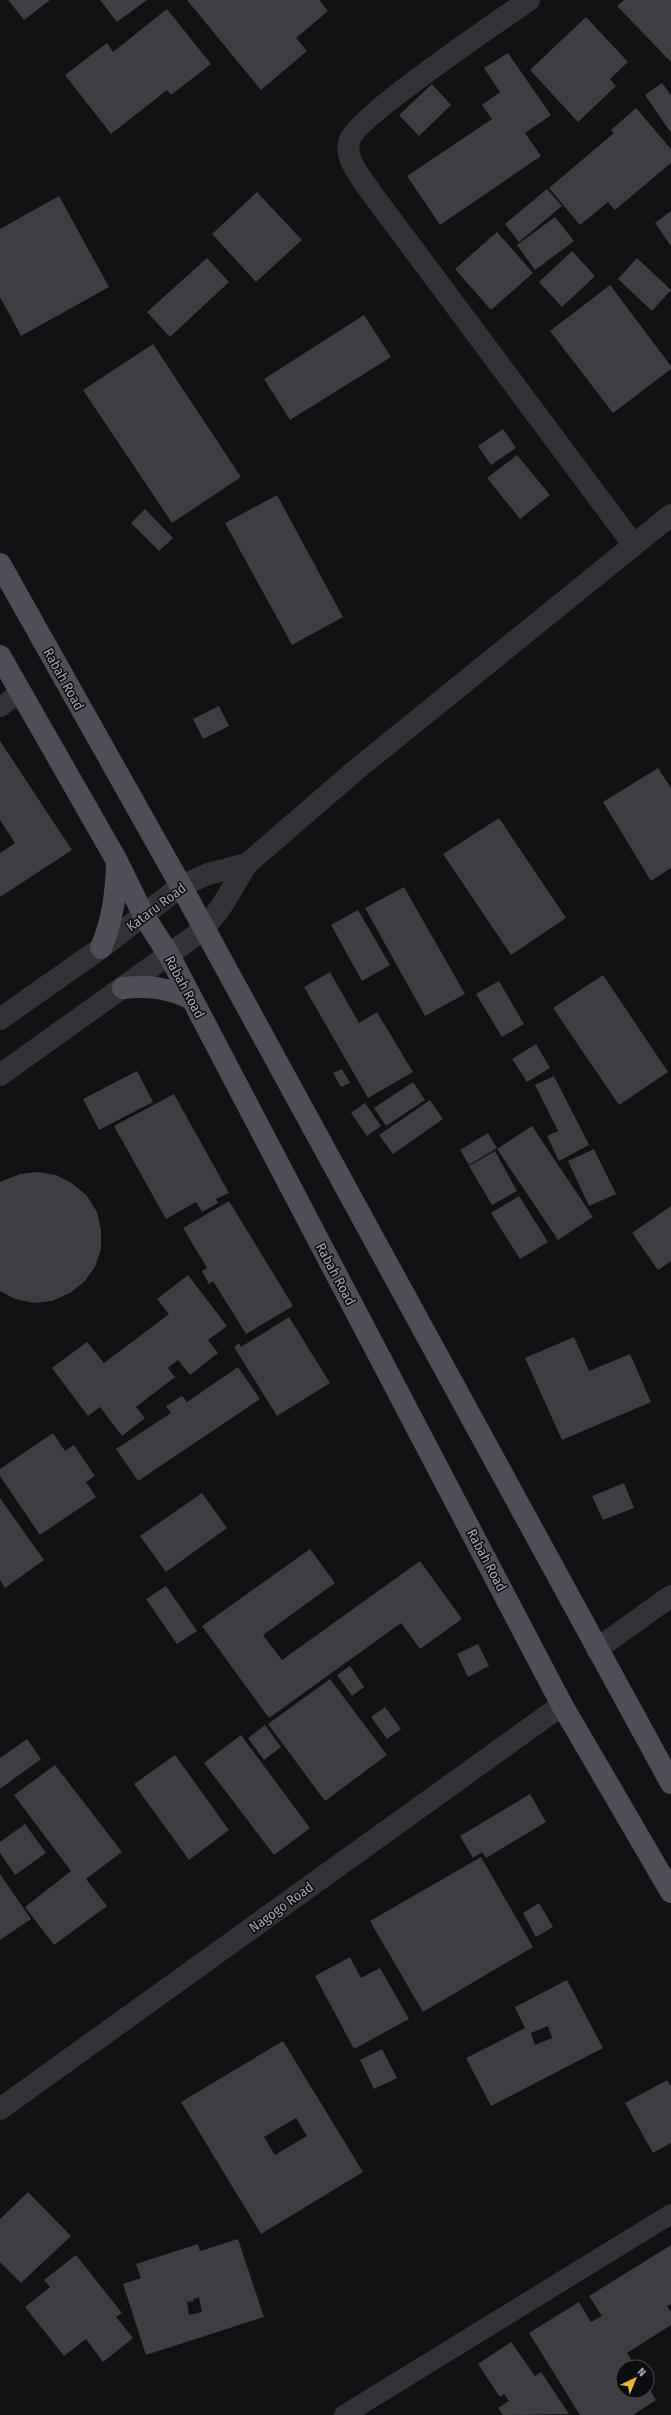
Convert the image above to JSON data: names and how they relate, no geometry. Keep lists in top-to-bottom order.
{
  "streets": {
    "main road": ["Rabah Road"],
    "street": ["Kataru Road", "Nagogo Road"]
  },
  "crossings": [
    ["Rabah Road", "Kataru Road"],
    ["Rabah Road", "Nagogo Road"]
  ],
  "north": "top right"
}
